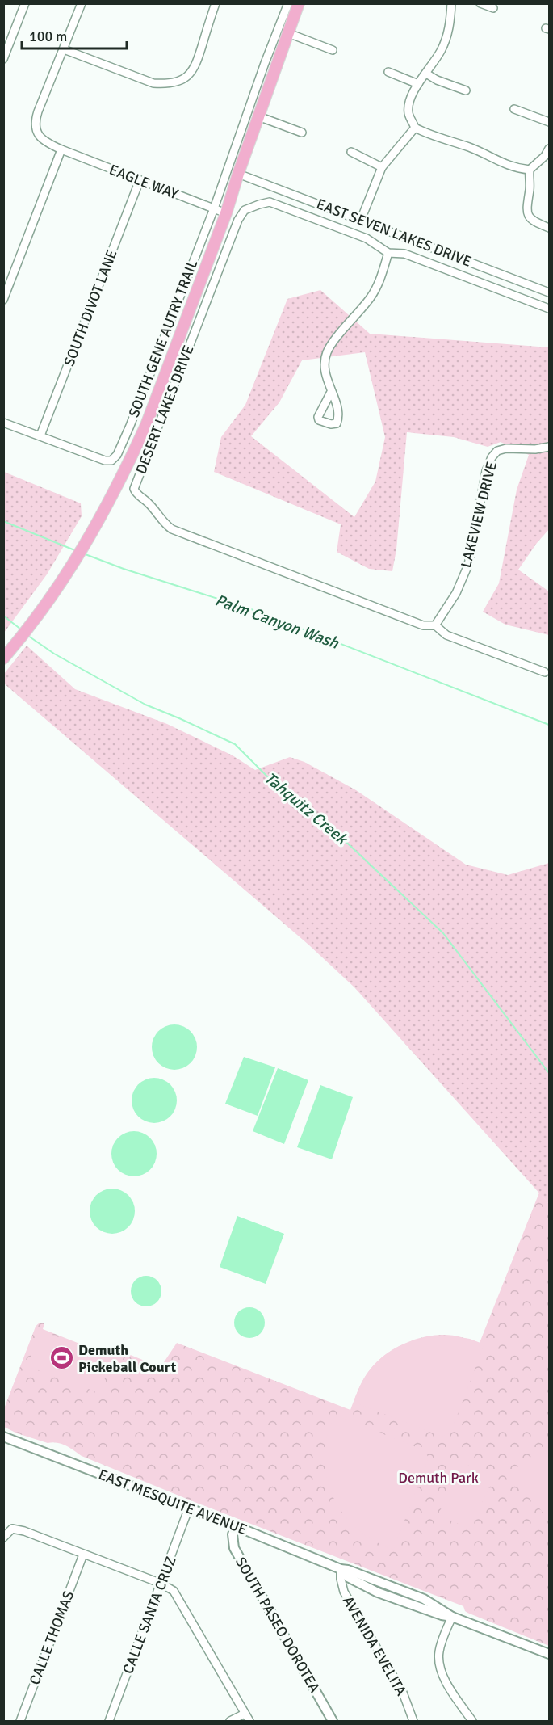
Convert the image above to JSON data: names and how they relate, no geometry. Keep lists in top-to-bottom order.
{
  "streets": {
    "main road": ["SOUTH GENE AUTRY TRAIL"],
    "street": [
      "EAGLE WAY",
      "EAST SEVEN LAKES DRIVE",
      "SOUTH DIVOT LANE",
      "DESERT LAKES DRIVE",
      "LAKEVIEW DRIVE",
      "EAST MESQUITE AVENUE",
      "CALLE SANTA CRUZ",
      "SOUTH PASEO DOROTEA",
      "CALLE THOMAS",
      "AVENIDA EVELITA"
    ]
  },
  "crossings": [
    ["EAGLE WAY", "SOUTH DIVOT LANE"],
    ["EAGLE WAY", "SOUTH GENE AUTRY TRAIL"],
    ["EAST SEVEN LAKES DRIVE", "SOUTH GENE AUTRY TRAIL"],
    ["SOUTH DIVOT LANE", "SOUTH GENE AUTRY TRAIL"],
    ["DESERT LAKES DRIVE", "LAKEVIEW DRIVE"],
    ["EAST MESQUITE AVENUE", "CALLE SANTA CRUZ"],
    ["EAST MESQUITE AVENUE", "SOUTH PASEO DOROTEA"],
    ["EAST MESQUITE AVENUE", "AVENIDA EVELITA"]
  ],
  "water": ["Palm Canyon Wash", "Tahquitz Creek"],
  "parks": ["Demuth Park"],
  "places": {
    "sports": ["Demuth Pickeball Court"]
  },
  "scale_bar": "100 m"
}
